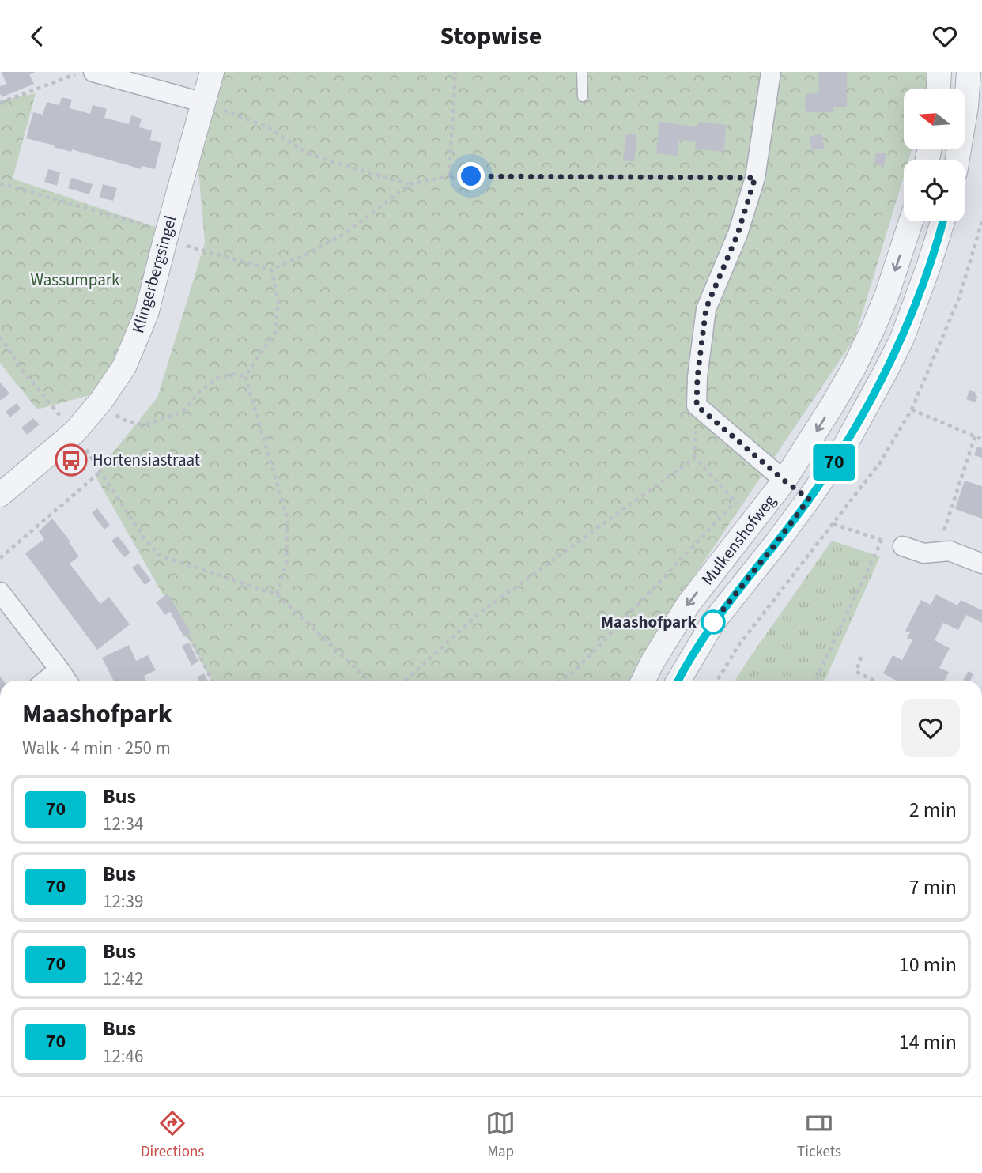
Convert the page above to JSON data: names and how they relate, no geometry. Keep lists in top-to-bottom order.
{
  "streets": {
    "street": ["Klingerbergsingel", "Mulkenshofweg"]
  },
  "parks": ["Wassumpark"],
  "places": {
    "bus stop": ["Hortensiastraat"],
    "other": ["Maashofpark"]
  },
  "lines": ["bus line 70"],
  "north": "left",
  "page": {
    "header": "Stopwise",
    "on_map": "70",
    "heading": ["Maashofpark", "Walk · 4 min · 250 m"],
    "list": [
      {
        "mark": "70",
        "name": "Bus",
        "note": "12:34",
        "value": "2 min"
      },
      {
        "mark": "70",
        "name": "Bus",
        "note": "12:39",
        "value": "7 min"
      },
      {
        "mark": "70",
        "name": "Bus",
        "note": "12:42",
        "value": "10 min"
      },
      {
        "mark": "70",
        "name": "Bus",
        "note": "12:46",
        "value": "14 min"
      }
    ],
    "tabs": ["Directions", "Map", "Tickets"]
  }
}
